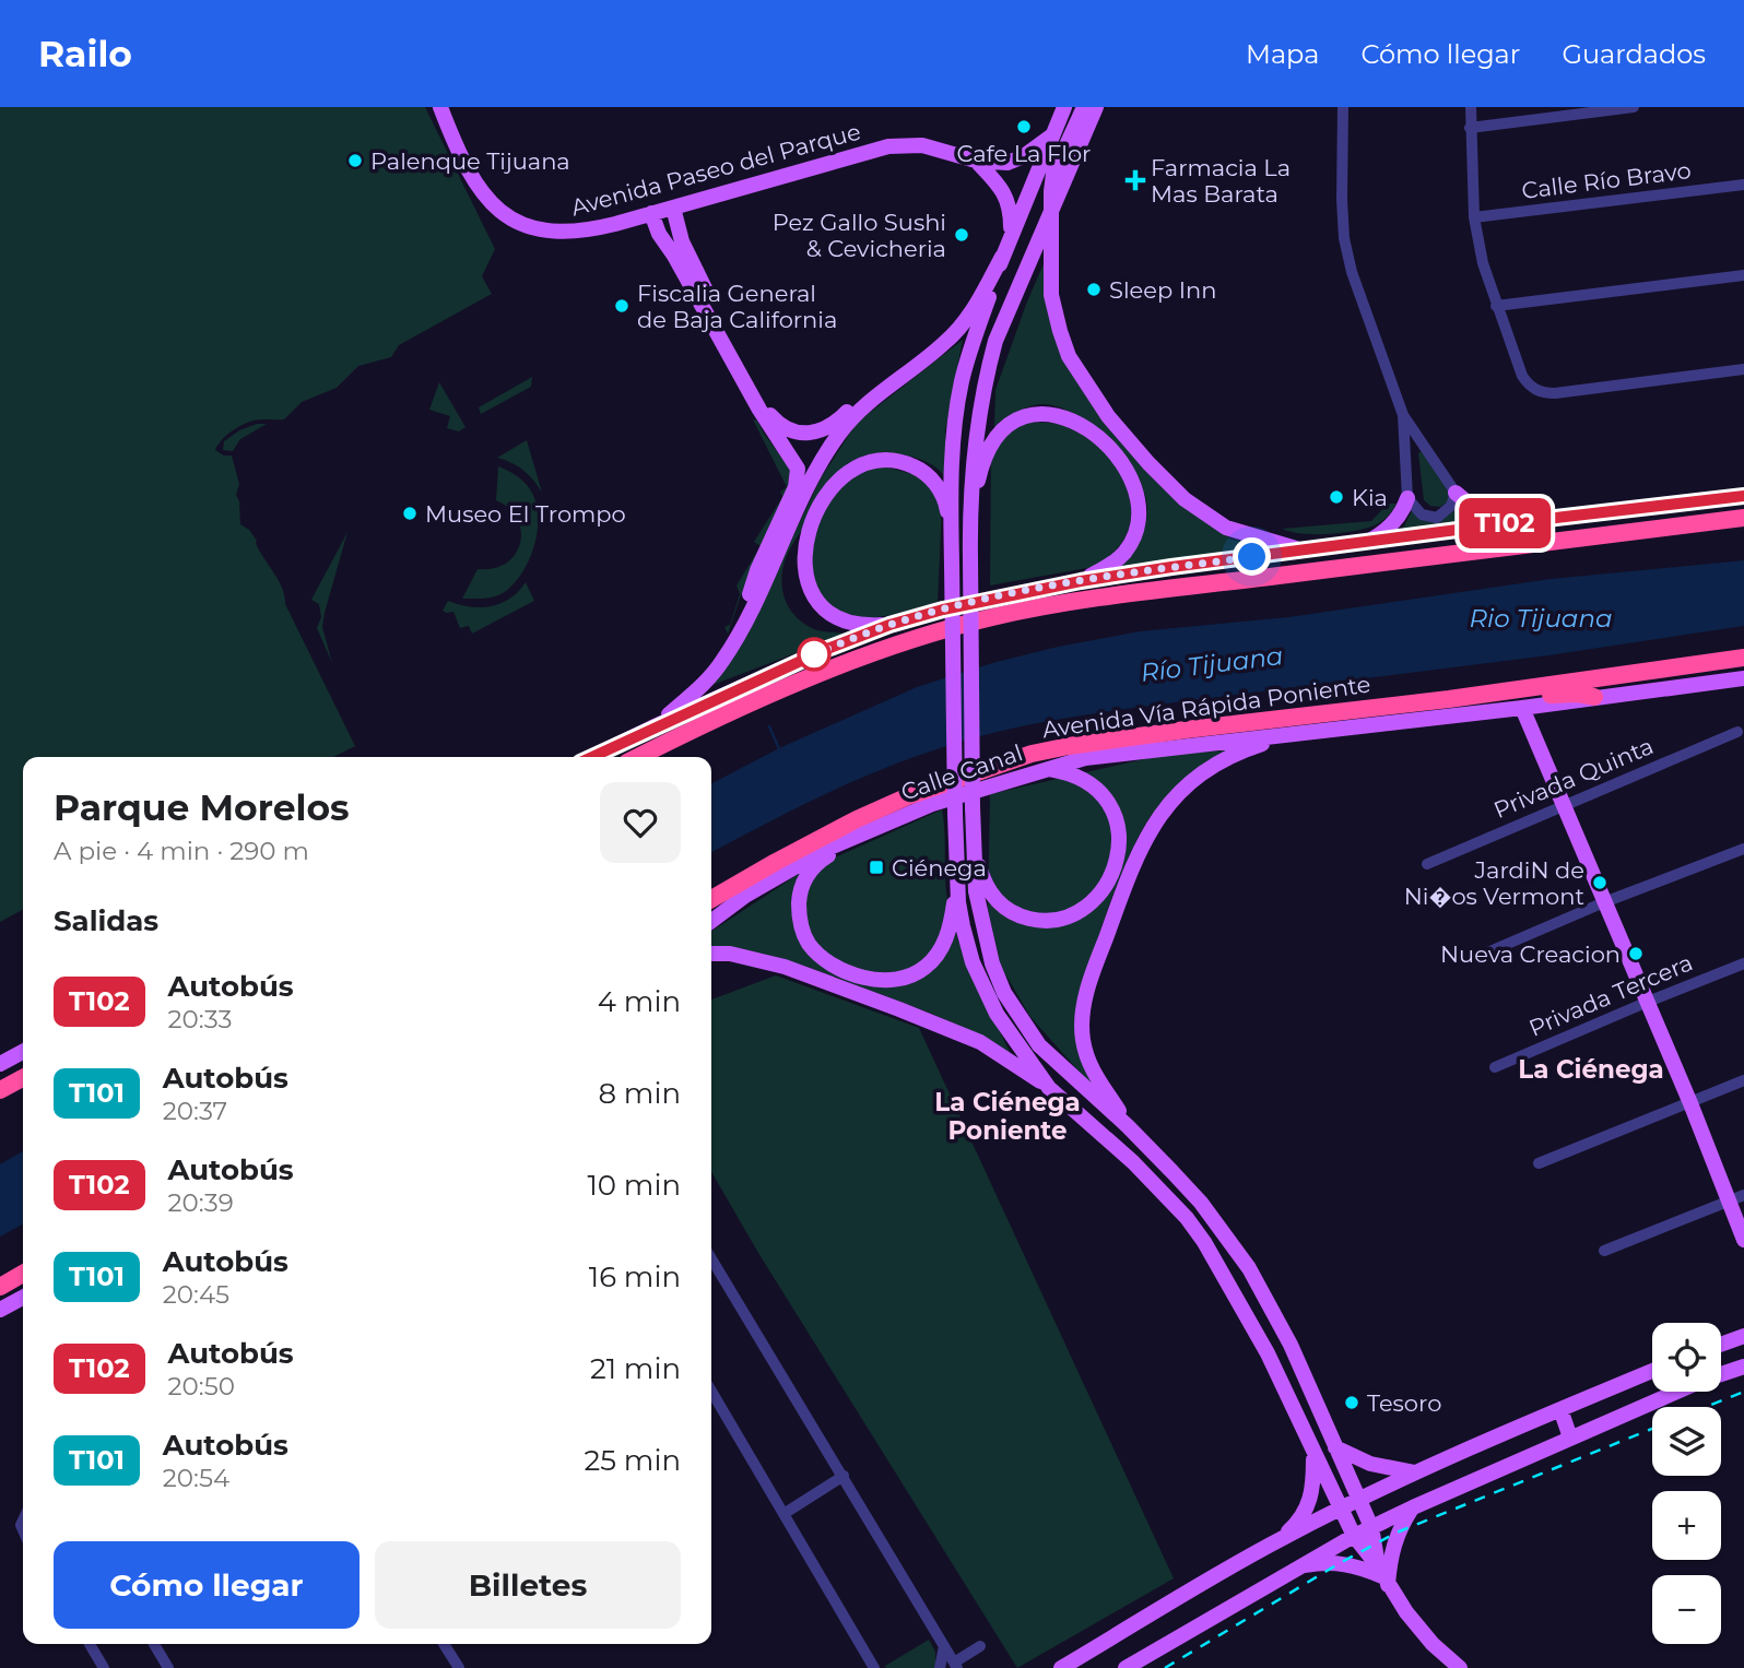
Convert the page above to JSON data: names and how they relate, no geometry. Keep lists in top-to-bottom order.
{
  "streets": {
    "highway": ["Avenida Vía Rápida Poniente"],
    "main road": ["Avenida Paseo del Parque", "Calle Canal"],
    "street": ["Calle Río Bravo", "Privada Quinta", "Privada Tercera"]
  },
  "districts": ["La Ciénega", "La Ciénega Poniente"],
  "water": ["Rio Tijuana", "Río Tijuana"],
  "places": {
    "other": [
      "Cafe La Flor",
      "Palenque Tijuana",
      "Pez Gallo Sushi & Cevicheria",
      "Sleep Inn",
      "Fiscalia General de Baja California",
      "Kia",
      "Museo El Trompo",
      "JardiN de Ni�os Vermont",
      "Nueva Creacion",
      "Tesoro"
    ],
    "health": ["Farmacia La Mas Barata"],
    "transit": ["Ciénega"]
  },
  "lines": ["bus line T102"],
  "page": {
    "header": "Railo",
    "nav": ["Mapa", "Cómo llegar", "Guardados"],
    "on_map": "T102",
    "heading": [
      ["Parque Morelos", "A pie · 4 min · 290 m"],
      "Salidas"
    ],
    "list": [
      {
        "mark": "T102",
        "name": "Autobús",
        "note": "20:33",
        "value": "4 min"
      },
      {
        "mark": "T101",
        "name": "Autobús",
        "note": "20:37",
        "value": "8 min"
      },
      {
        "mark": "T102",
        "name": "Autobús",
        "note": "20:39",
        "value": "10 min"
      },
      {
        "mark": "T101",
        "name": "Autobús",
        "note": "20:45",
        "value": "16 min"
      },
      {
        "mark": "T102",
        "name": "Autobús",
        "note": "20:50",
        "value": "21 min"
      },
      {
        "mark": "T101",
        "name": "Autobús",
        "note": "20:54",
        "value": "25 min"
      }
    ],
    "map_buttons": ["+", "−"],
    "buttons": ["Cómo llegar", "Billetes"]
  }
}
